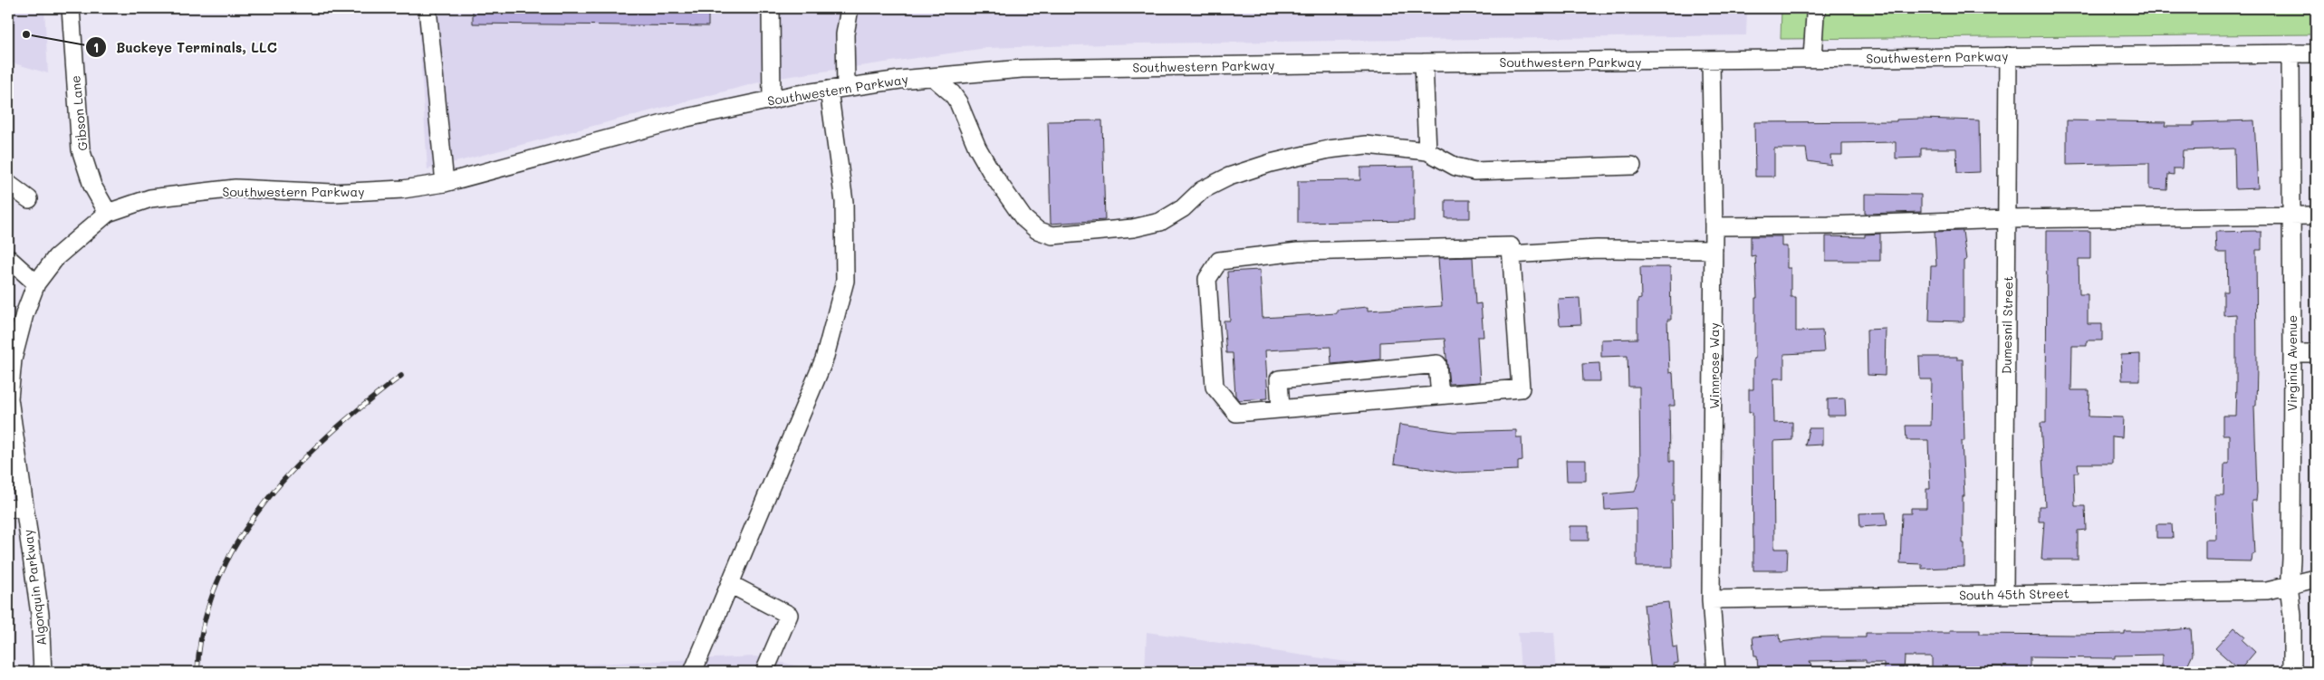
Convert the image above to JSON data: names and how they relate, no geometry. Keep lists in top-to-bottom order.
{
  "streets": {
    "street": [
      "Southwestern Parkway",
      "Gibson Lane",
      "Dumesnil Street",
      "Virginia Avenue",
      "Winnrose Way",
      "Algonquin Parkway",
      "South 45th Street"
    ]
  },
  "crossings": [
    ["Southwestern Parkway", "Gibson Lane"],
    ["Southwestern Parkway", "Dumesnil Street"],
    ["Southwestern Parkway", "Virginia Avenue"],
    ["Southwestern Parkway", "Winnrose Way"],
    ["Southwestern Parkway", "Algonquin Parkway"],
    ["Gibson Lane", "Algonquin Parkway"],
    ["Dumesnil Street", "South 45th Street"],
    ["Virginia Avenue", "South 45th Street"],
    ["Winnrose Way", "South 45th Street"]
  ],
  "places": ["Buckeye Terminals, LLC"]
}
